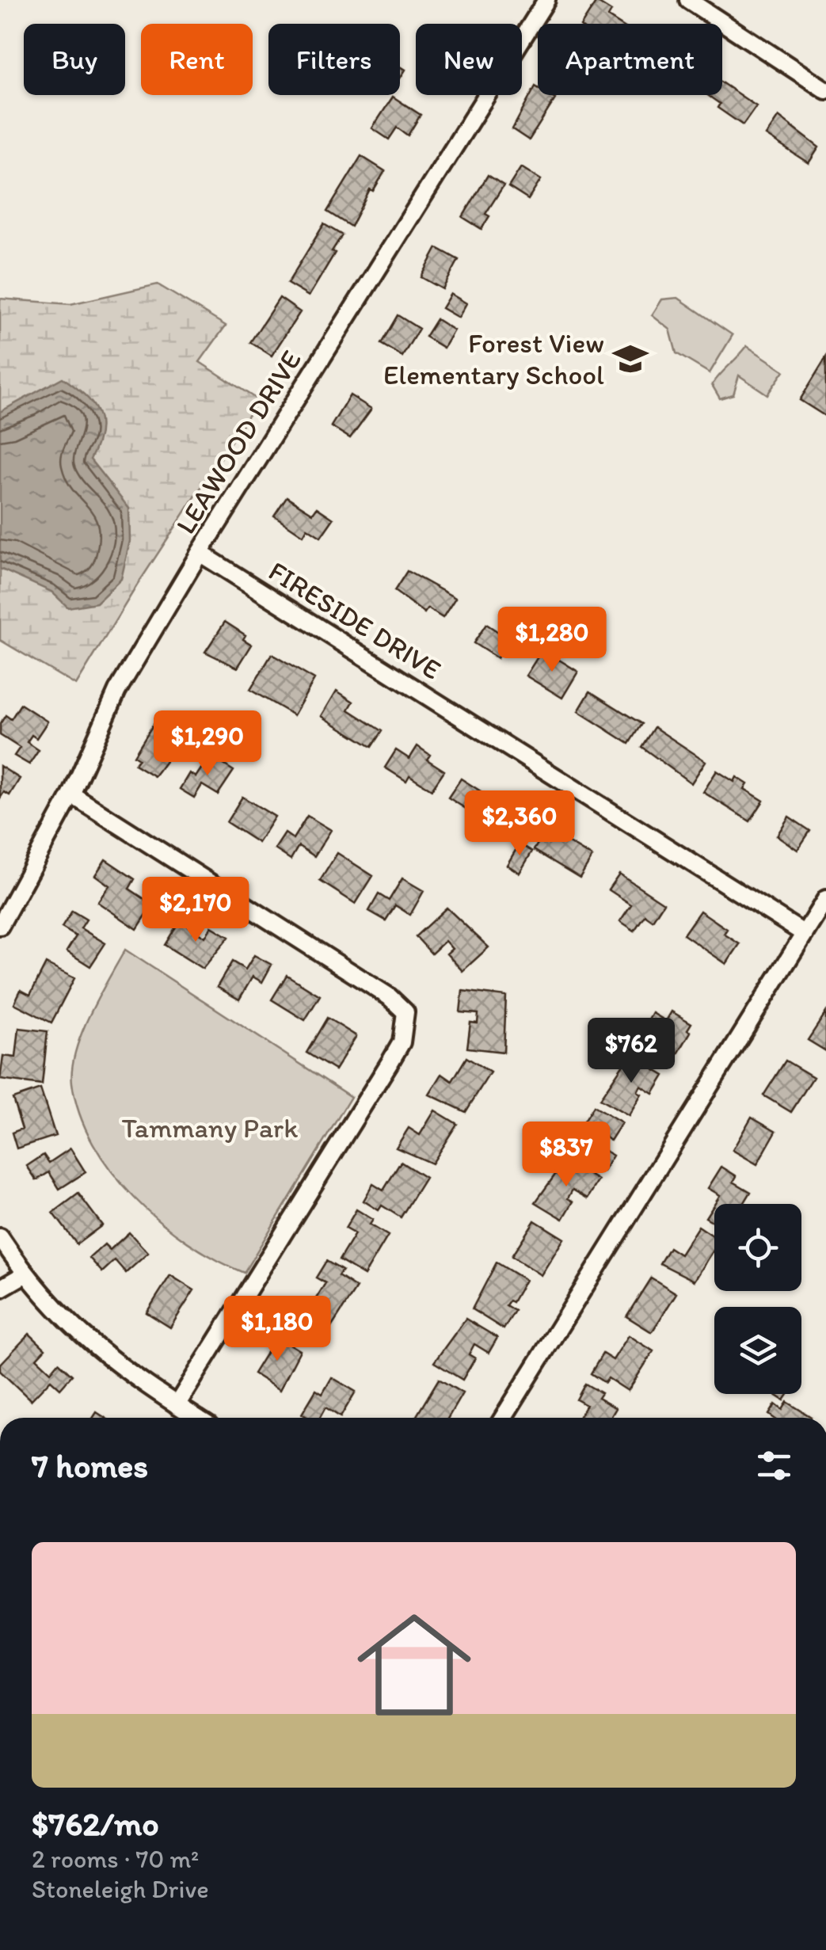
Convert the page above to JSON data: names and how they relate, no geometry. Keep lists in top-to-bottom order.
{
  "streets": {
    "street": ["LEAWOOD DRIVE", "FIRESIDE DRIVE"]
  },
  "crossings": [
    ["LEAWOOD DRIVE", "FIRESIDE DRIVE"]
  ],
  "parks": ["Tammany Park"],
  "places": {
    "school or university": ["Forest View Elementary School"]
  },
  "page": {
    "chip": [
      "Buy",
      "Rent",
      "Filters",
      "New",
      "Apartment"
    ],
    "price": [
      "$1,280",
      "$1,290",
      "$2,360",
      "$2,170",
      "$762",
      "$837",
      "$1,180"
    ],
    "heading": "7 homes",
    "list": [
      {
        "name": "$762/mo",
        "note": "2 rooms · 70 m² · Stoneleigh Drive"
      }
    ]
  }
}
